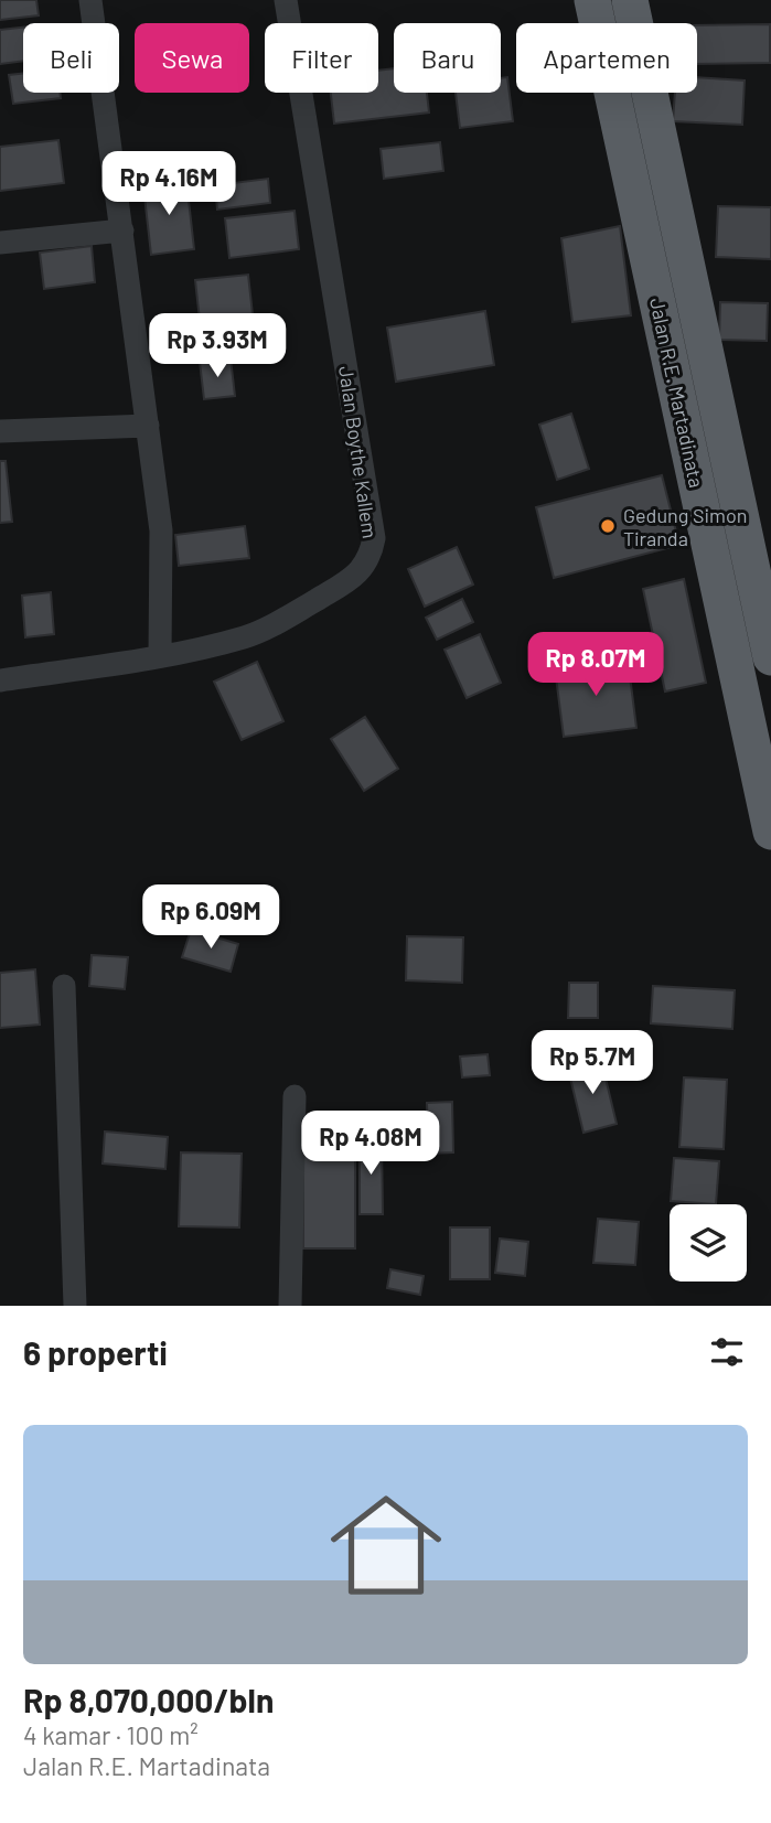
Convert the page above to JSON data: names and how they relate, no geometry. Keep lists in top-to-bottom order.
{
  "streets": {
    "highway": ["Jalan R.E. Martadinata"],
    "street": ["Jalan Boythe Kallem"]
  },
  "places": ["Gedung Simon Tiranda"],
  "page": {
    "chip": [
      "Beli",
      "Sewa",
      "Filter",
      "Baru",
      "Apartemen"
    ],
    "price": [
      "Rp 4.16M",
      "Rp 3.93M",
      "Rp 8.07M",
      "Rp 6.09M",
      "Rp 5.7M",
      "Rp 4.08M"
    ],
    "heading": "6 properti",
    "list": [
      {
        "name": "Rp 8,070,000/bln",
        "note": "4 kamar · 100 m² · Jalan R.E. Martadinata"
      }
    ]
  }
}
